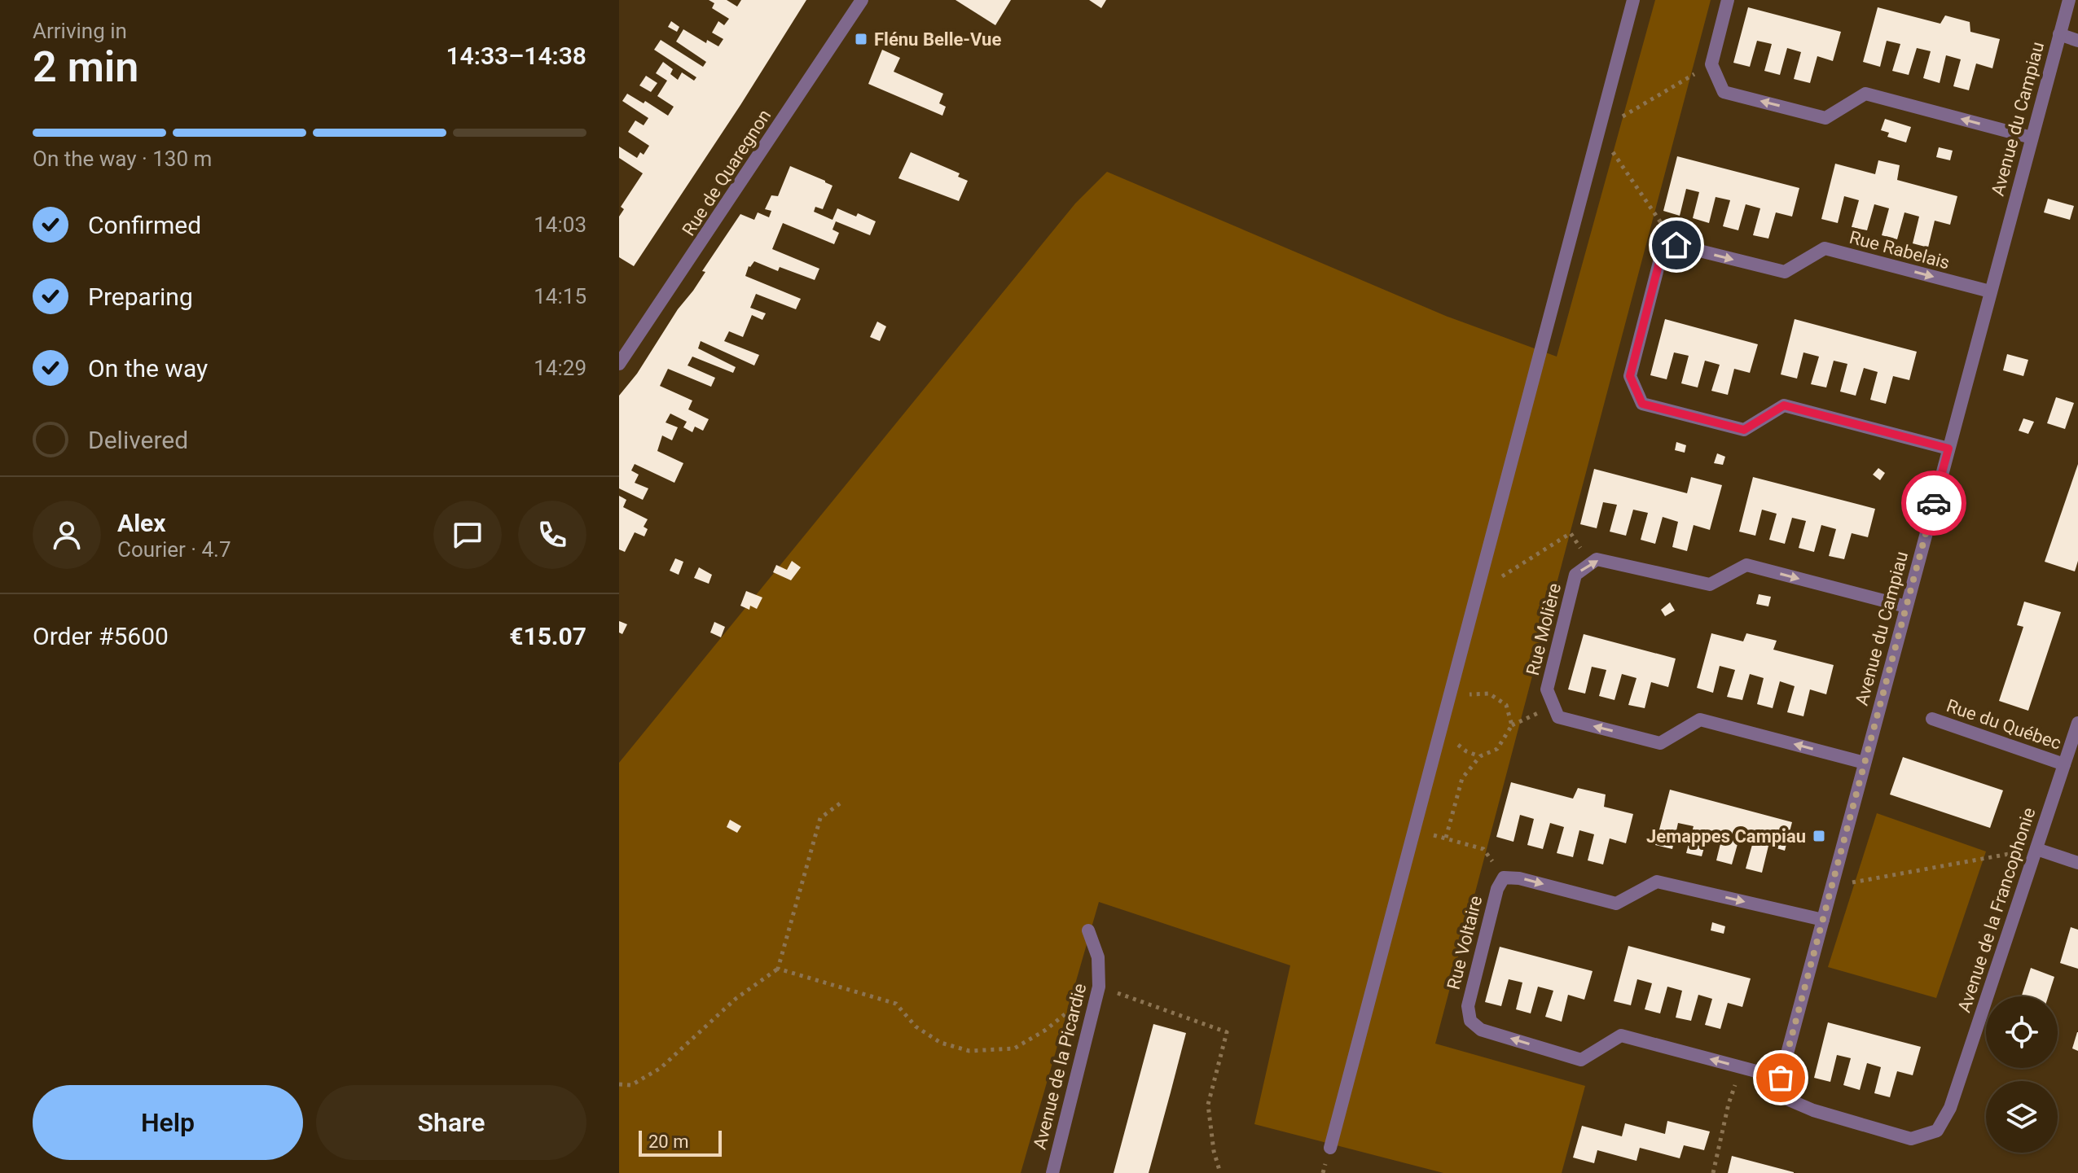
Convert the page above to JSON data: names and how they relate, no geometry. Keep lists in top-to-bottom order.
{
  "streets": {
    "street": [
      "Avenue du Campiau",
      "Rue de Quaregnon",
      "Rue Rabelais",
      "Rue Molière",
      "Rue du Québec",
      "Avenue de la Francophonie",
      "Rue Voltaire",
      "Avenue de la Picardie"
    ]
  },
  "crossings": [
    ["Avenue du Campiau", "Rue Rabelais"],
    ["Avenue du Campiau", "Rue Molière"],
    ["Avenue du Campiau", "Avenue de la Francophonie"],
    ["Avenue du Campiau", "Rue Voltaire"],
    ["Rue du Québec", "Avenue de la Francophonie"],
    ["Avenue de la Francophonie", "Rue Voltaire"]
  ],
  "one_way": ["Rue Rabelais"],
  "places": {
    "transit": ["Flénu Belle-Vue", "Jemappes Campiau"]
  },
  "scale_bar": "20 m",
  "page": {
    "heading": ["2 min", "Arriving in", "14:33–14:38"],
    "panel": [
      "Alex",
      "Courier · 4.7",
      "Order #5600",
      "€15.07"
    ],
    "bar": "On the way · 130 m",
    "list": [
      ["Confirmed", "14:03"],
      ["Preparing", "14:15"],
      ["On the way", "14:29"],
      "Delivered"
    ],
    "buttons": ["Help", "Share"],
    "scale": "20 m"
  }
}
